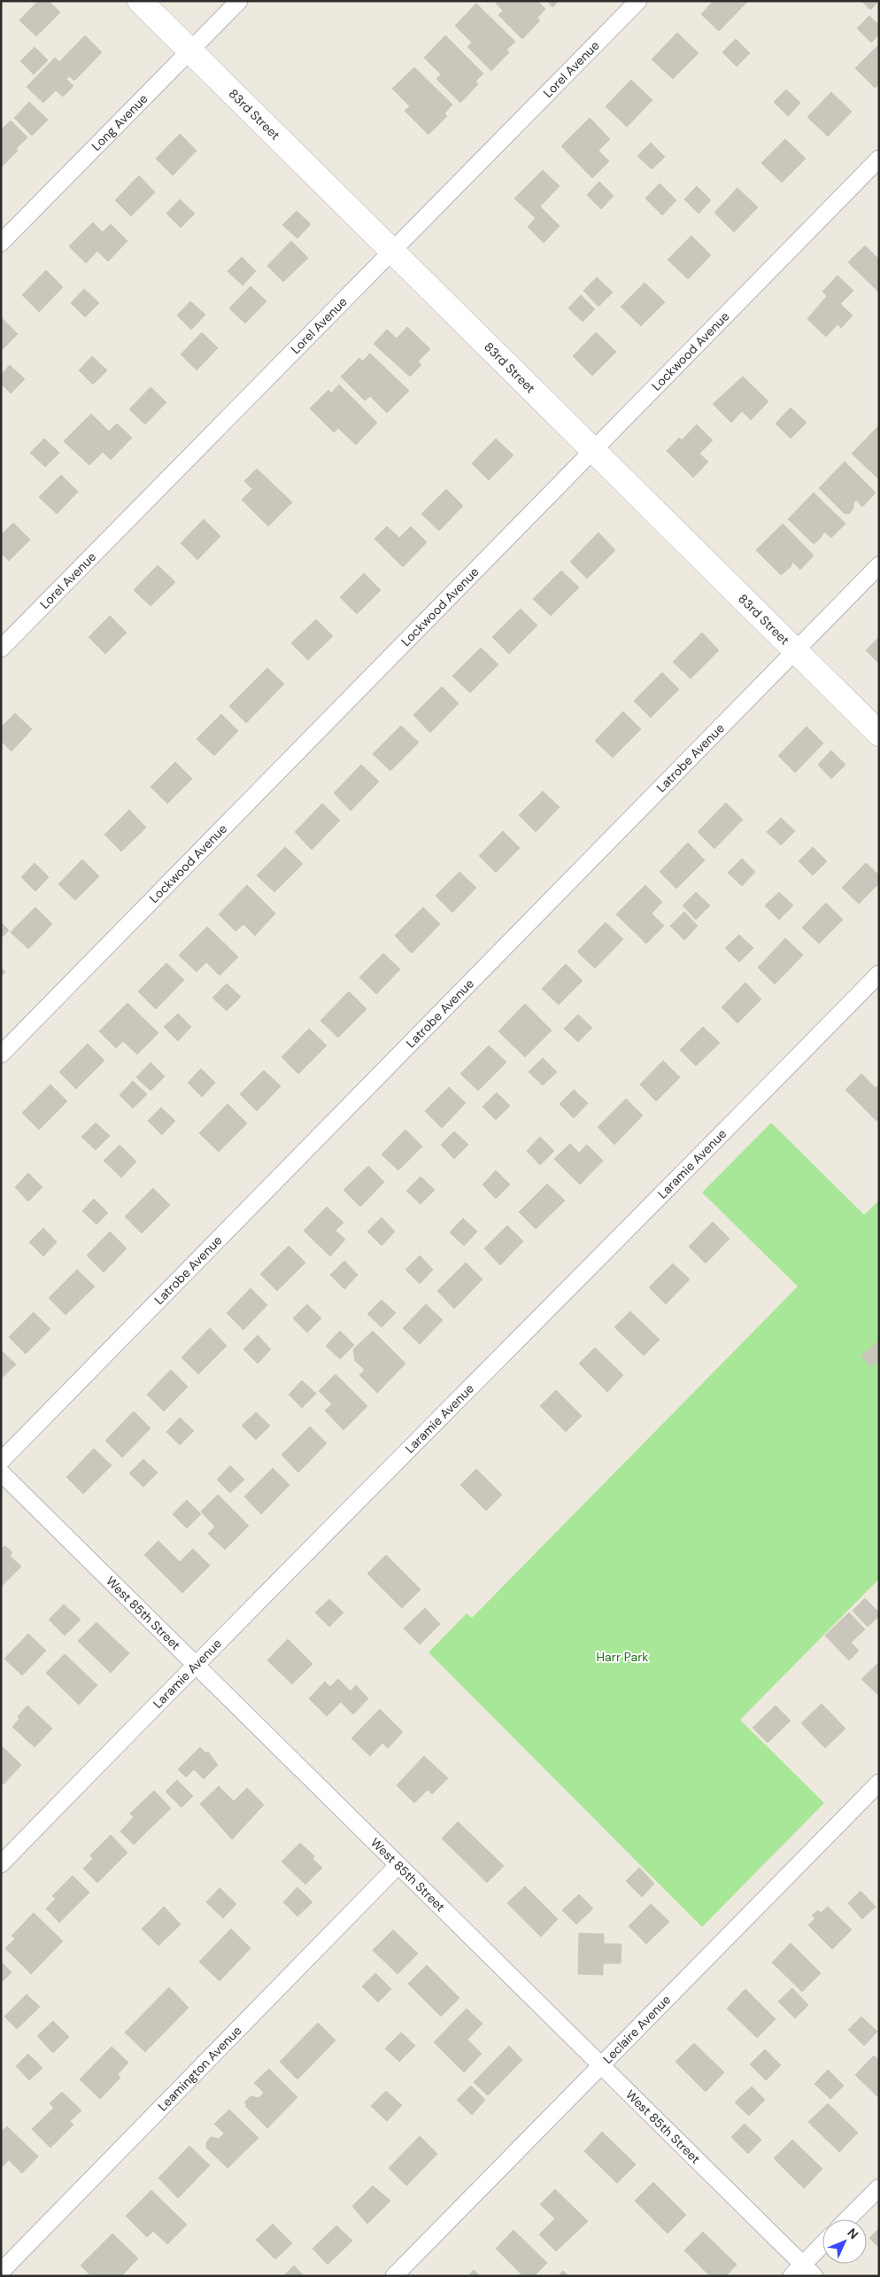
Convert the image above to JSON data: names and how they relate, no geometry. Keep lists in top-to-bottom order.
{
  "streets": {
    "street": [
      "Lorel Avenue",
      "83rd Street",
      "Long Avenue",
      "Lockwood Avenue",
      "Latrobe Avenue",
      "Laramie Avenue",
      "West 85th Street",
      "Leclaire Avenue",
      "Leamington Avenue"
    ]
  },
  "crossings": [
    ["Lorel Avenue", "83rd Street"],
    ["83rd Street", "Long Avenue"],
    ["83rd Street", "Lockwood Avenue"],
    ["83rd Street", "Latrobe Avenue"],
    ["Laramie Avenue", "West 85th Street"],
    ["West 85th Street", "Leclaire Avenue"],
    ["West 85th Street", "Leamington Avenue"]
  ],
  "parks": ["Harr Park"],
  "north": "top right"
}
